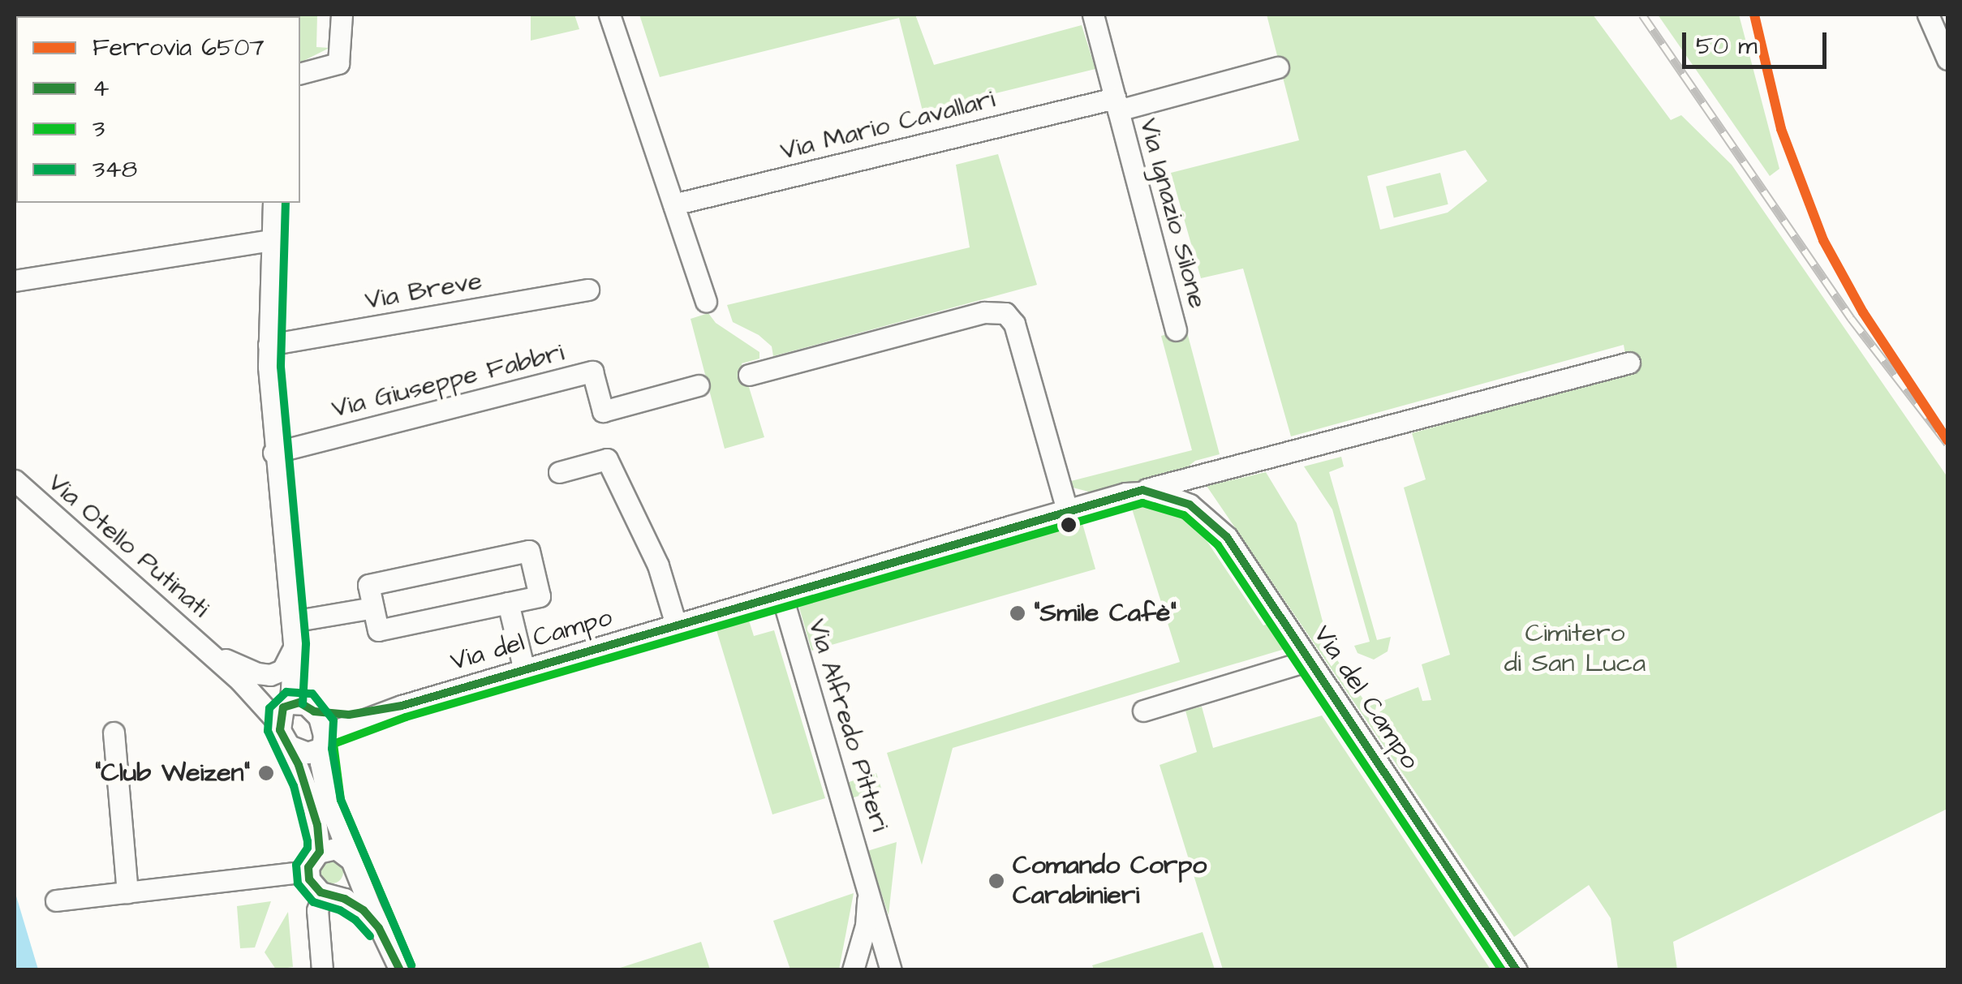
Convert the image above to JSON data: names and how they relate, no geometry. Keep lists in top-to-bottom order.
{
  "streets": {
    "street": [
      "Via Mario Cavallari",
      "Via Ignazio Silone",
      "Via Breve",
      "Via Giuseppe Fabbri",
      "Via Otello Putinati",
      "Via del Campo",
      "Via Alfredo Pitteri"
    ]
  },
  "crossings": [
    ["Via Mario Cavallari", "Via Ignazio Silone"],
    ["Via Otello Putinati", "Via del Campo"],
    ["Via del Campo", "Via Alfredo Pitteri"]
  ],
  "parks": ["Cimitero di San Luca"],
  "places": ["\"Smile Cafè\"", "\"Club Weizen\"", "Comando Corpo Carabinieri"],
  "lines": [
    "rail line 6507",
    "transit line 348",
    "transit line 4",
    "transit line 3"
  ],
  "legend": [
    "Ferrovia 6507",
    "4",
    "3",
    "348"
  ],
  "scale_bar": "50 m"
}
